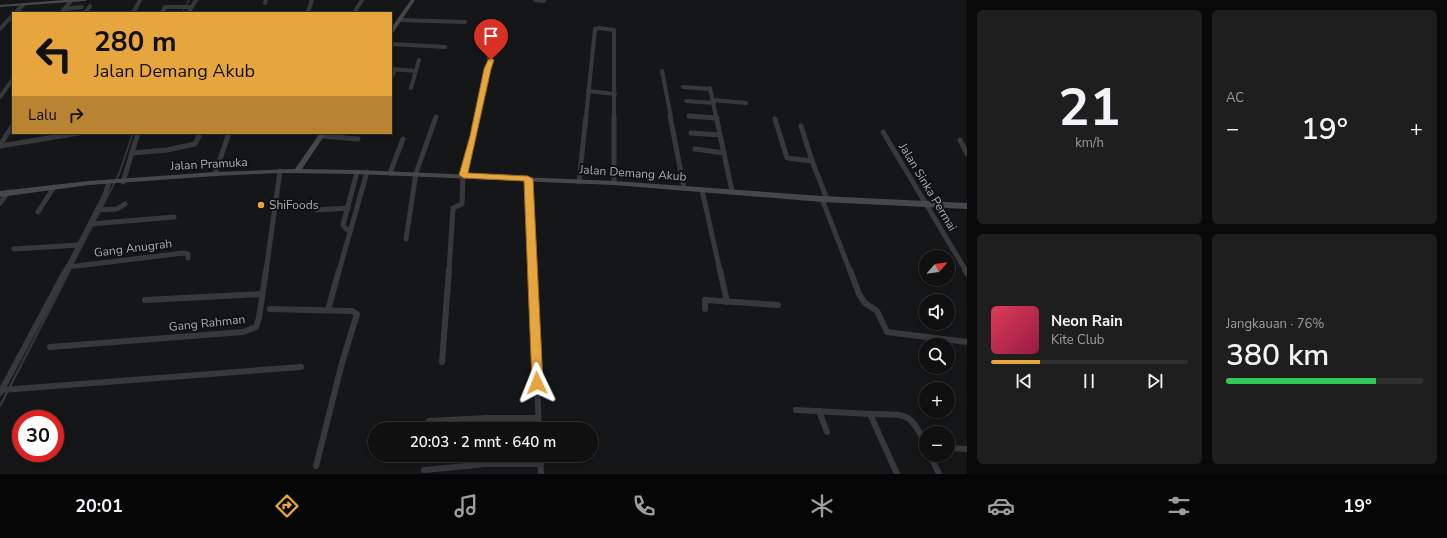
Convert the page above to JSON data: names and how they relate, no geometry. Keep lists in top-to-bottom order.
{
  "streets": {
    "street": [
      "Jalan Pramuka",
      "Jalan Demang Akub",
      "Jalan Sinka Permai",
      "Gang Anugrah",
      "Gang Rahman"
    ]
  },
  "crossings": [
    ["Jalan Pramuka", "Jalan Demang Akub"],
    ["Jalan Pramuka", "Gang Rahman"],
    ["Jalan Demang Akub", "Jalan Sinka Permai"]
  ],
  "places": ["ShiFoods"],
  "north": "top right",
  "page": {
    "tile": [
      ["21", "km/h"],
      "AC",
      ["Jangkauan · 76%", "380 km"]
    ],
    "turn": ["280 m", "Jalan Demang Akub"],
    "then": "Lalu",
    "heat": ["−", "19°", "+"],
    "map_buttons": ["+", "−"],
    "song": ["Neon Rain", "Kite Club"],
    "limit": "30",
    "trip": "20:03 · 2 mnt · 640 m",
    "tabs": ["20:01", "19°"]
  }
}
